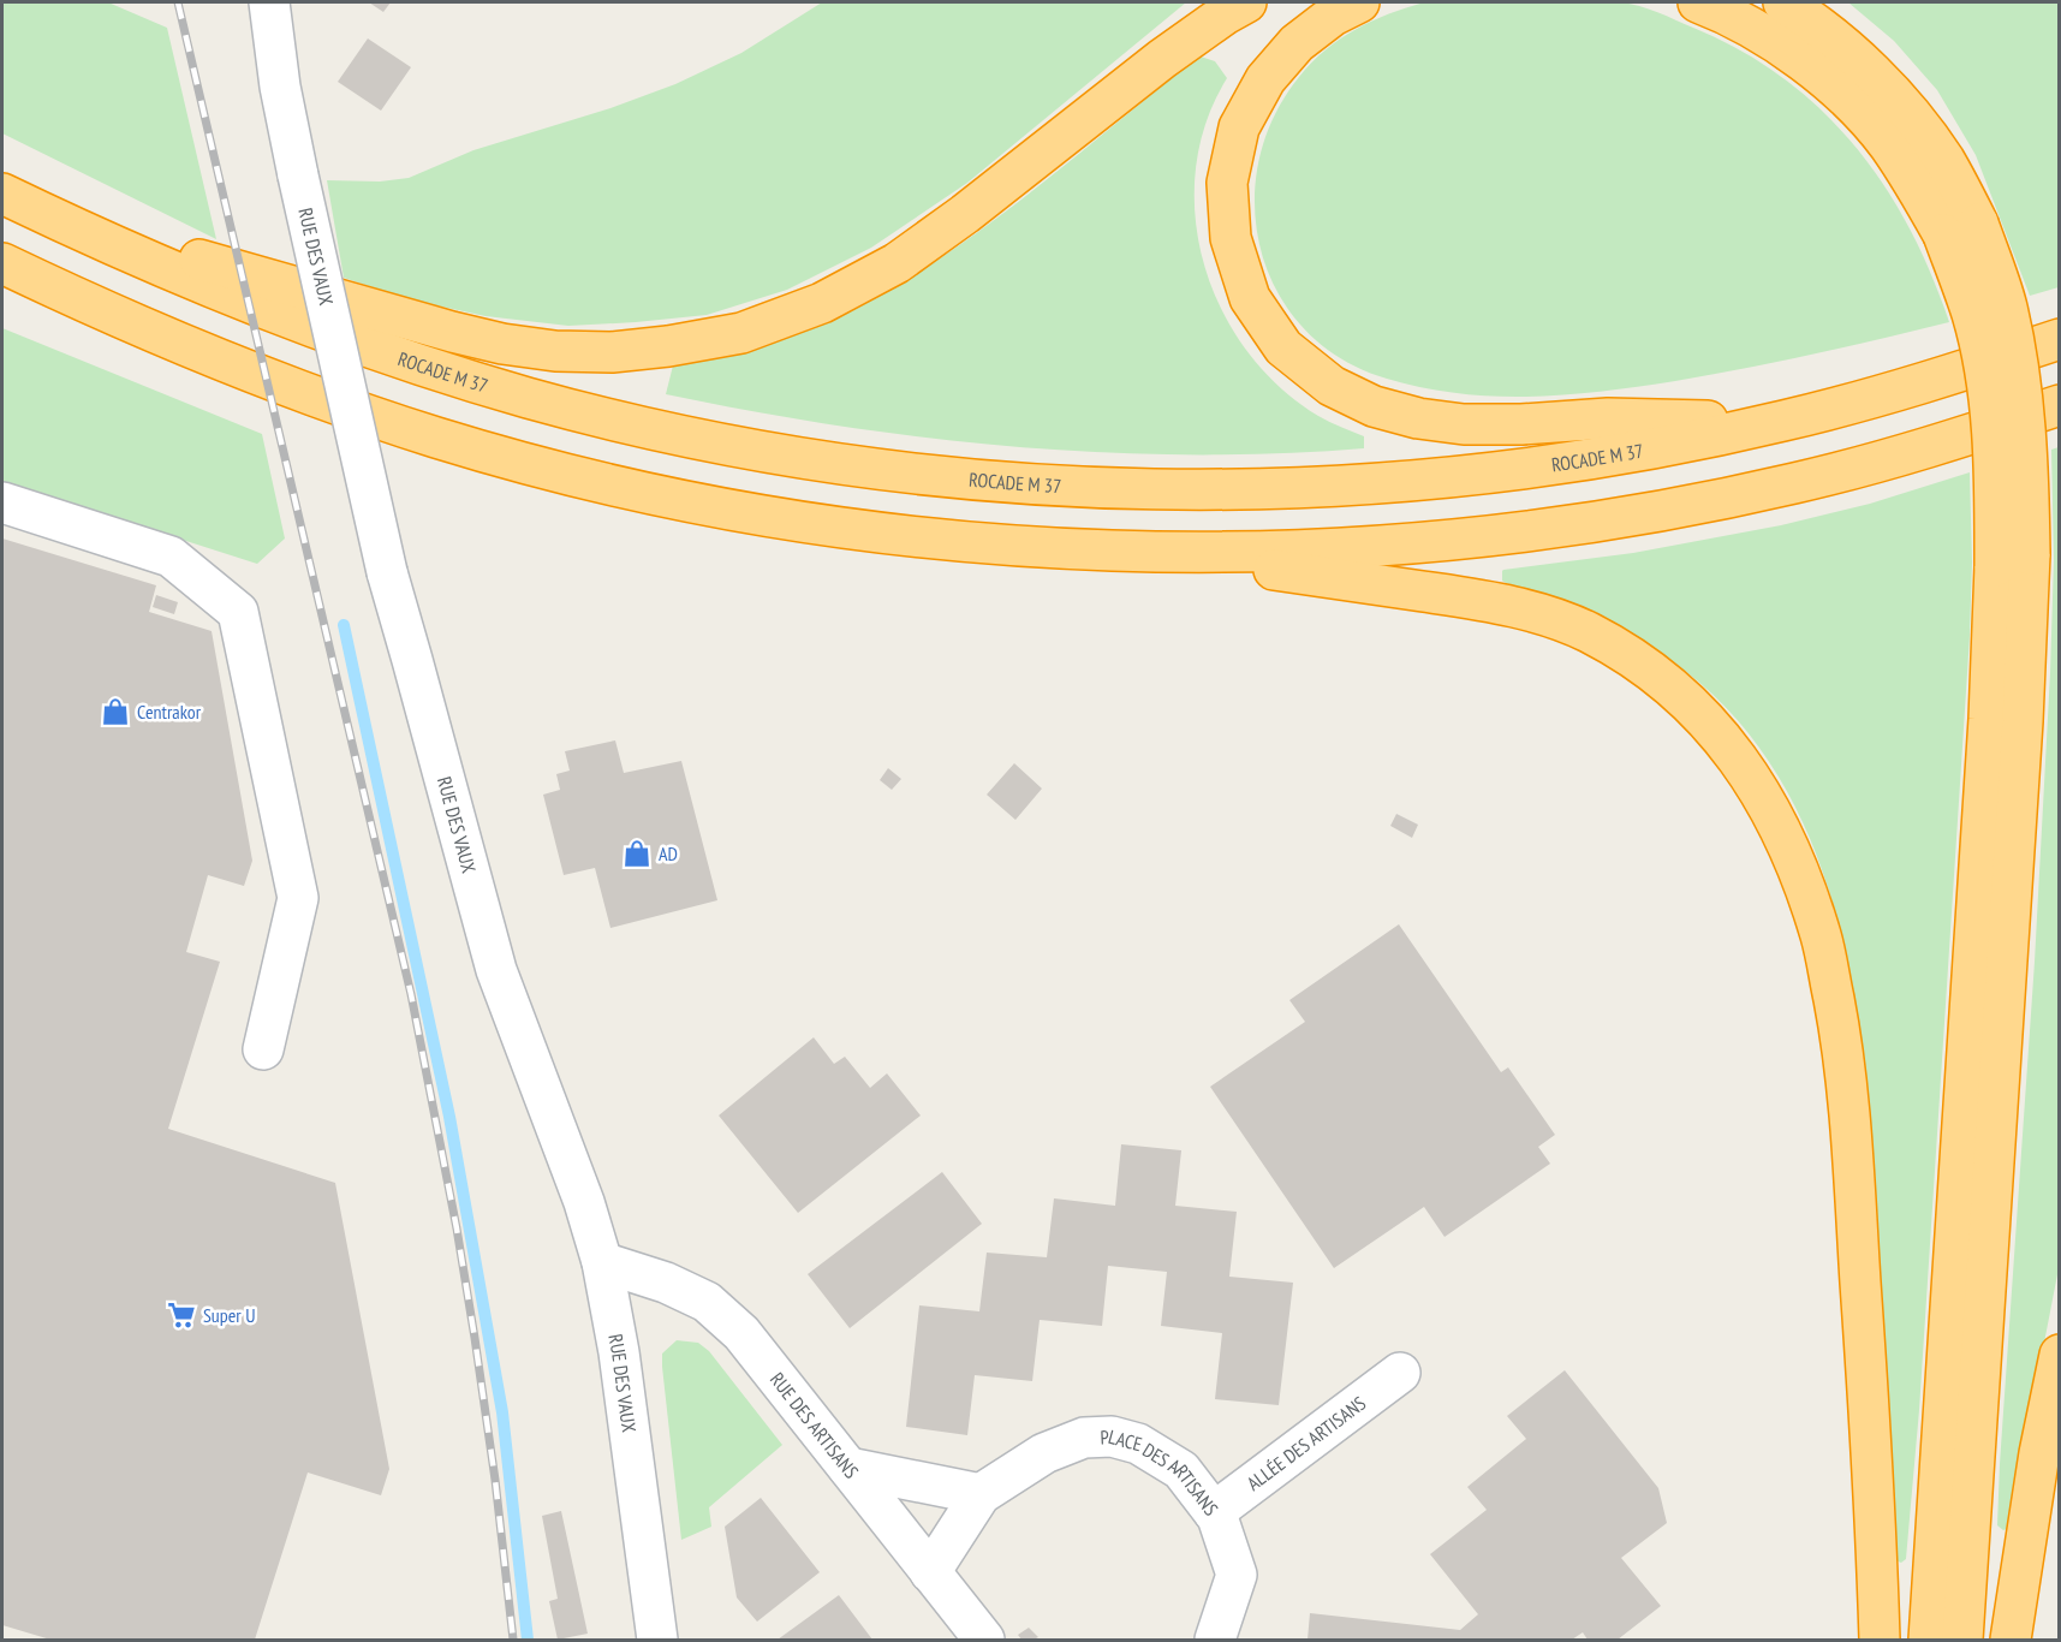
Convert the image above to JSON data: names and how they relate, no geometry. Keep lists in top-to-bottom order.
{
  "streets": {
    "highway": ["ROCADE M 37"],
    "street": [
      "RUE DES VAUX",
      "RUE DES ARTISANS",
      "ALLÉE DES ARTISANS",
      "PLACE DES ARTISANS"
    ]
  },
  "crossings": [
    ["RUE DES VAUX", "RUE DES ARTISANS"],
    ["RUE DES ARTISANS", "PLACE DES ARTISANS"],
    ["ALLÉE DES ARTISANS", "PLACE DES ARTISANS"]
  ],
  "places": {
    "shop": ["Centrakor", "AD"],
    "supermarket": ["Super U"]
  }
}
